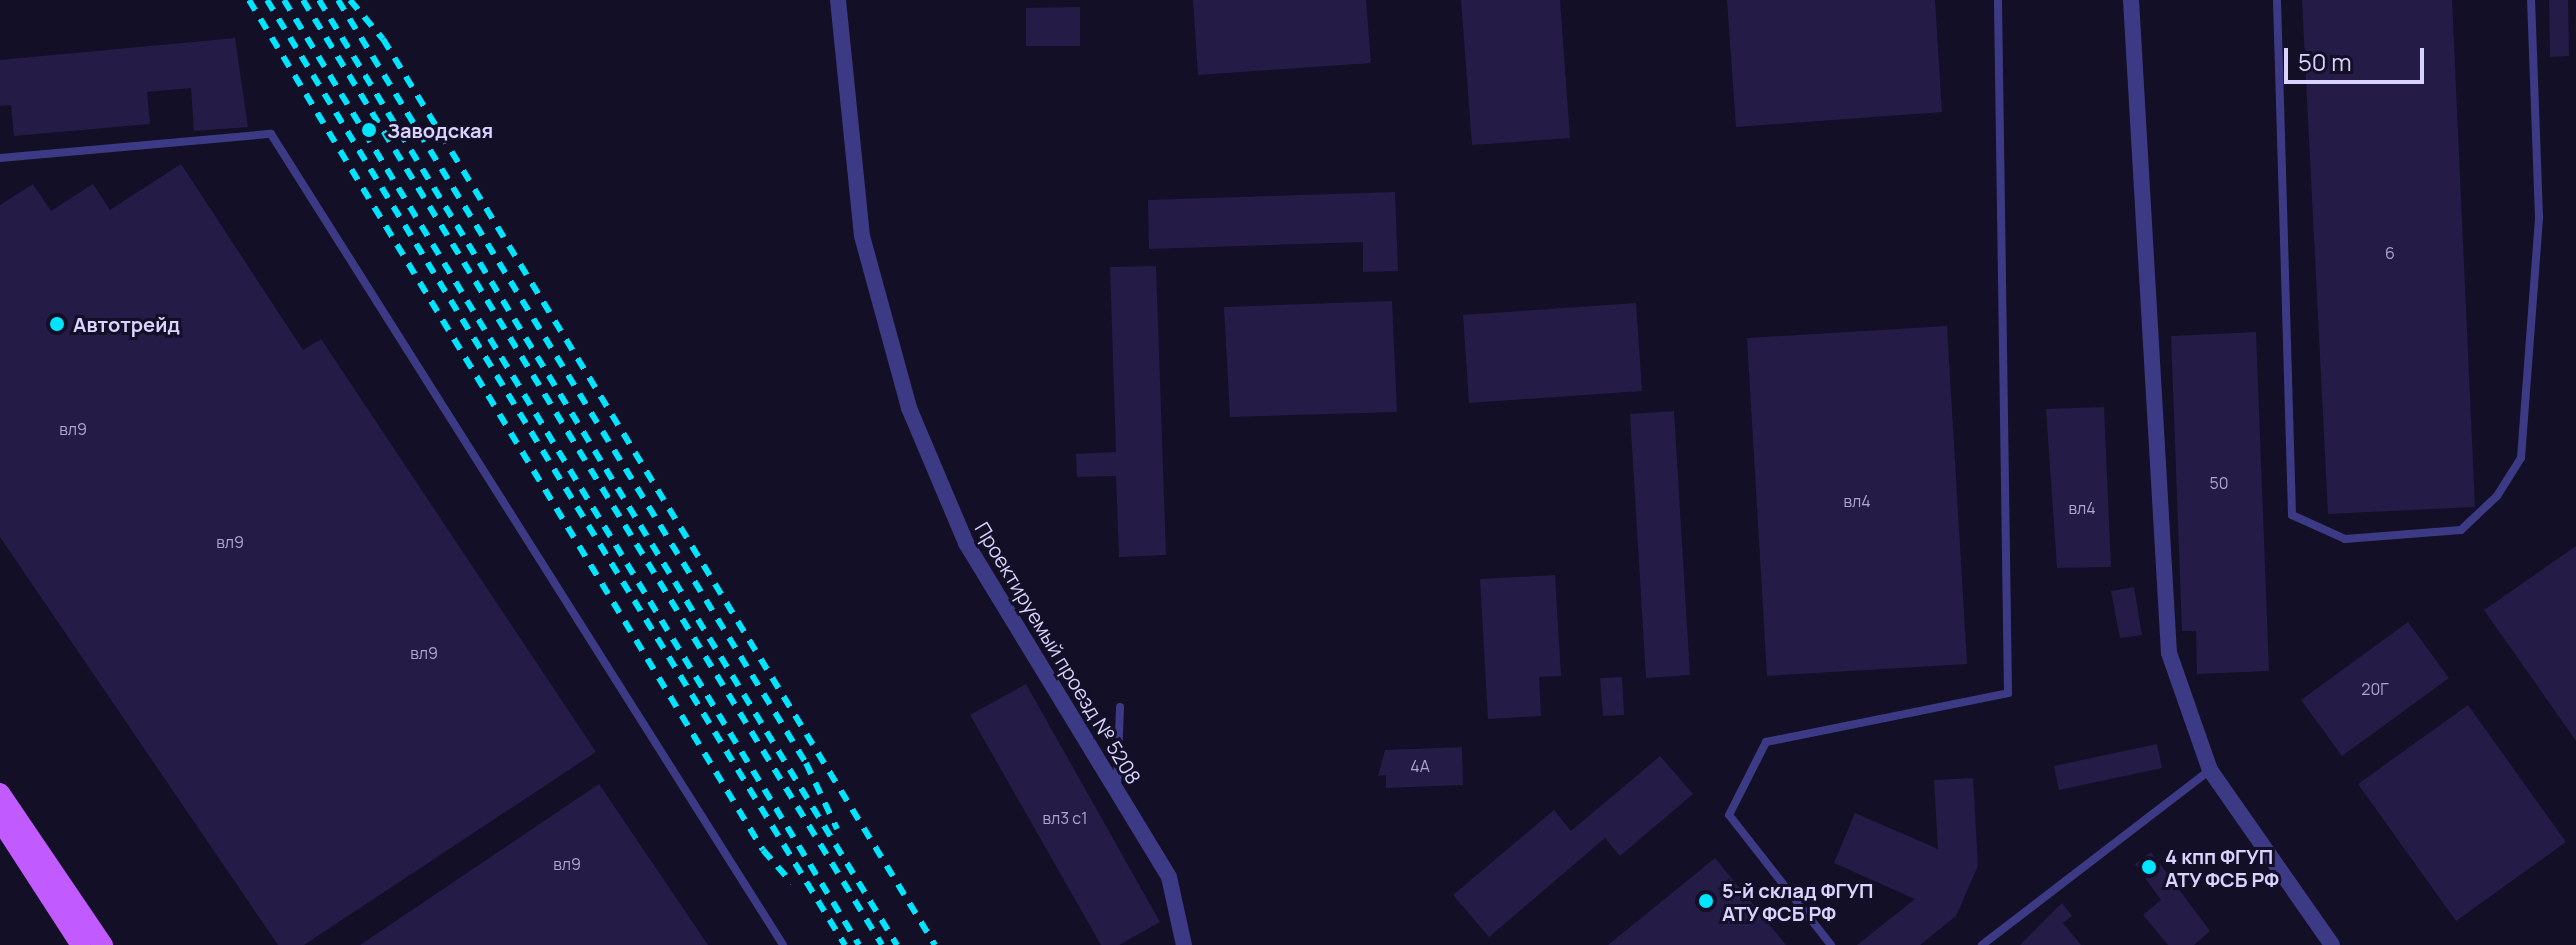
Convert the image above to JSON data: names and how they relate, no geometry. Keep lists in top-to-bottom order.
{
  "streets": {
    "street": ["Проектируемый проезд № 5208"]
  },
  "places": [
    "Заводская",
    "Автотрейд",
    "4 кпп ФГУП АТУ ФСБ РФ",
    "5-й склад ФГУП АТУ ФСБ РФ"
  ],
  "house_numbers": [
    "6",
    "вл9",
    "50",
    "вл4",
    "вл4",
    "вл9",
    "вл9",
    "20Г",
    "4А",
    "вл3 с1",
    "вл9"
  ],
  "scale_bar": "50 m"
}
